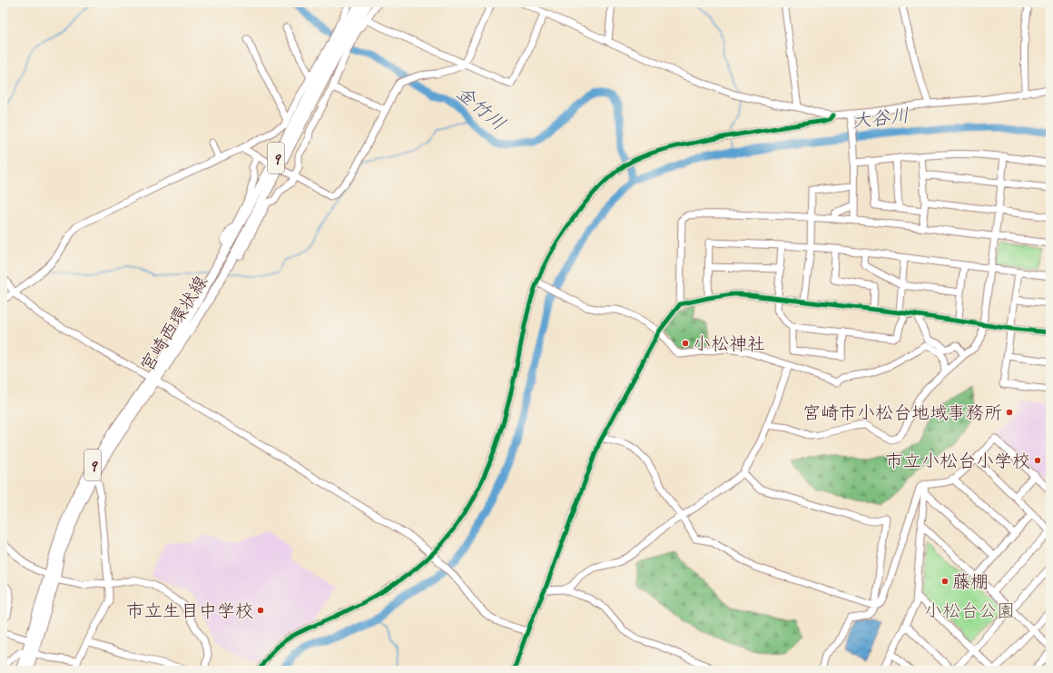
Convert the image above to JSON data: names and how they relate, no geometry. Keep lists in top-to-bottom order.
{
  "streets": {
    "main road": ["9", "宮崎西環状線"]
  },
  "water": ["金竹川", "大谷川"],
  "parks": ["小松台公園"],
  "places": [
    "小松神社",
    "宮崎市小松台地域事務所",
    "市立小松台小学校",
    "藤棚",
    "市立生目中学校"
  ]
}
